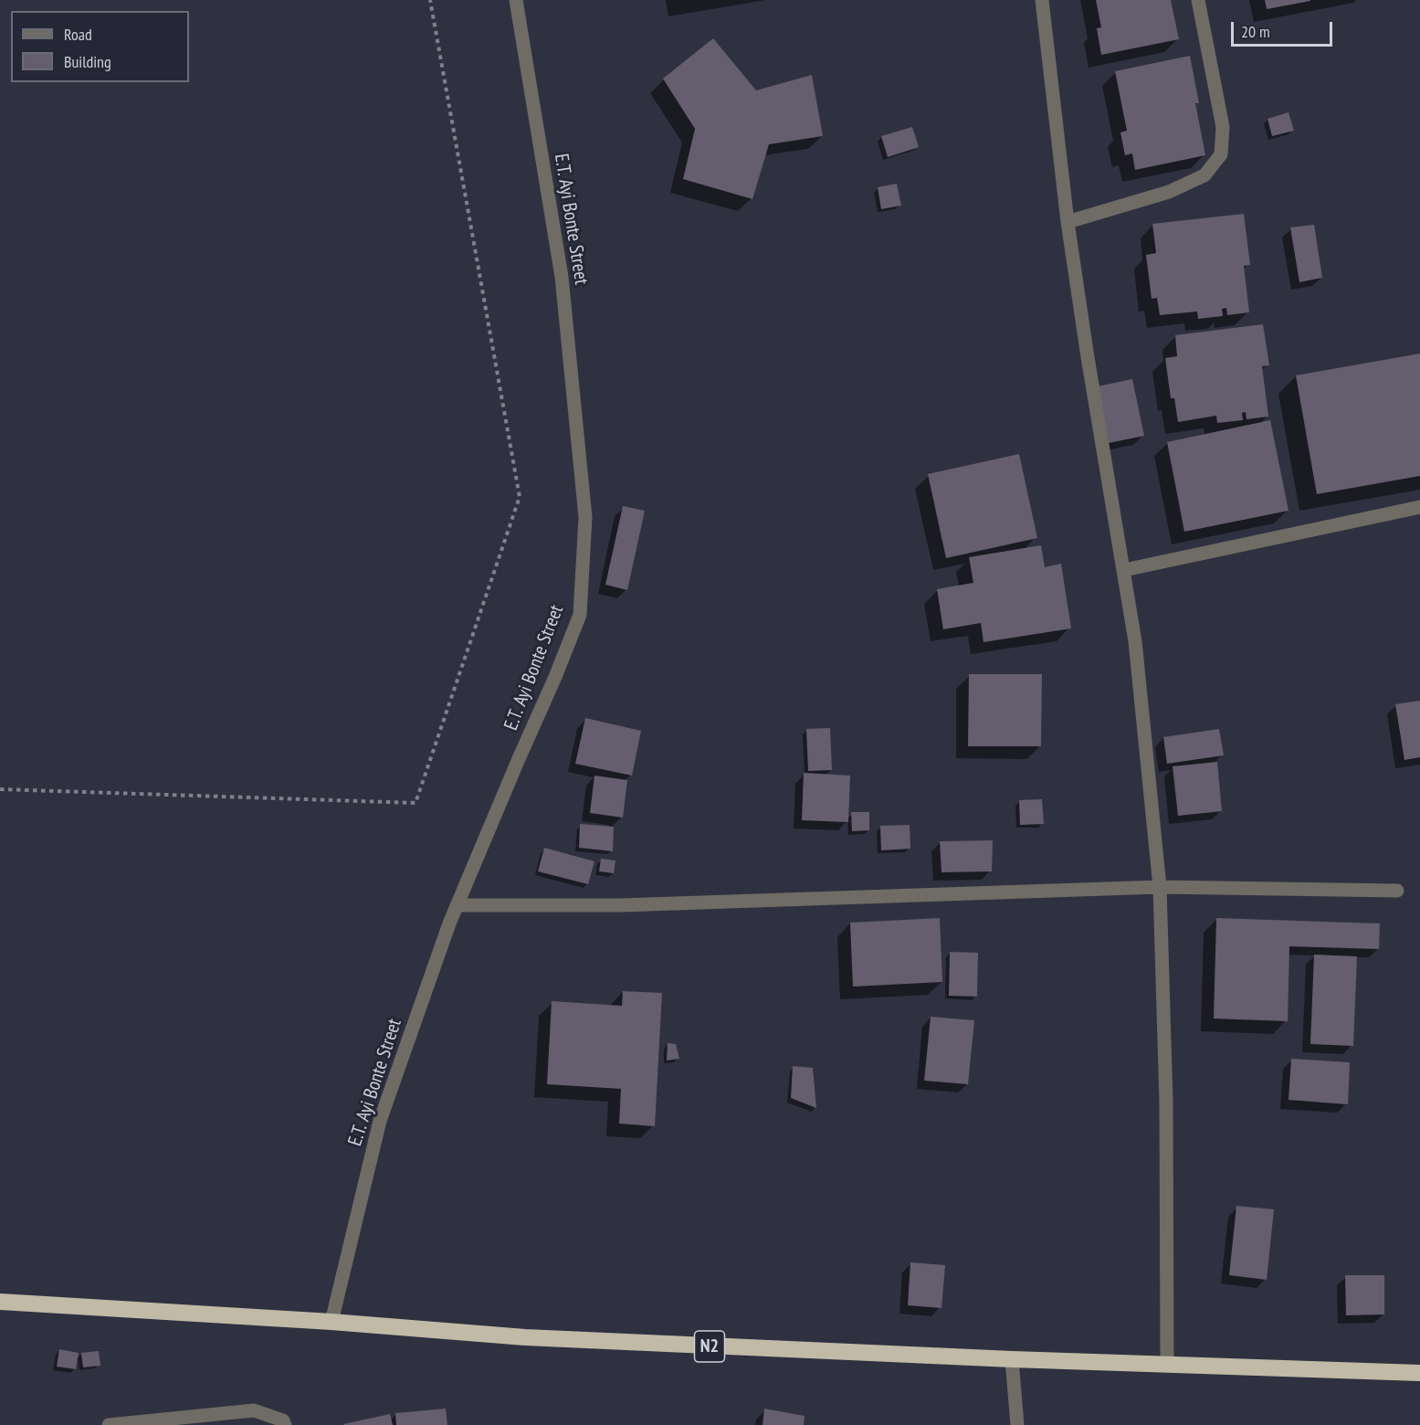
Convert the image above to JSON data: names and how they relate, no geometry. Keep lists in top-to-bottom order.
{
  "streets": {
    "highway": ["N2"],
    "street": ["E.T. Ayi Bonte Street"]
  },
  "crossings": [
    ["E.T. Ayi Bonte Street", "N2"]
  ],
  "legend": ["Road", "Building"],
  "scale_bar": "20 m"
}
